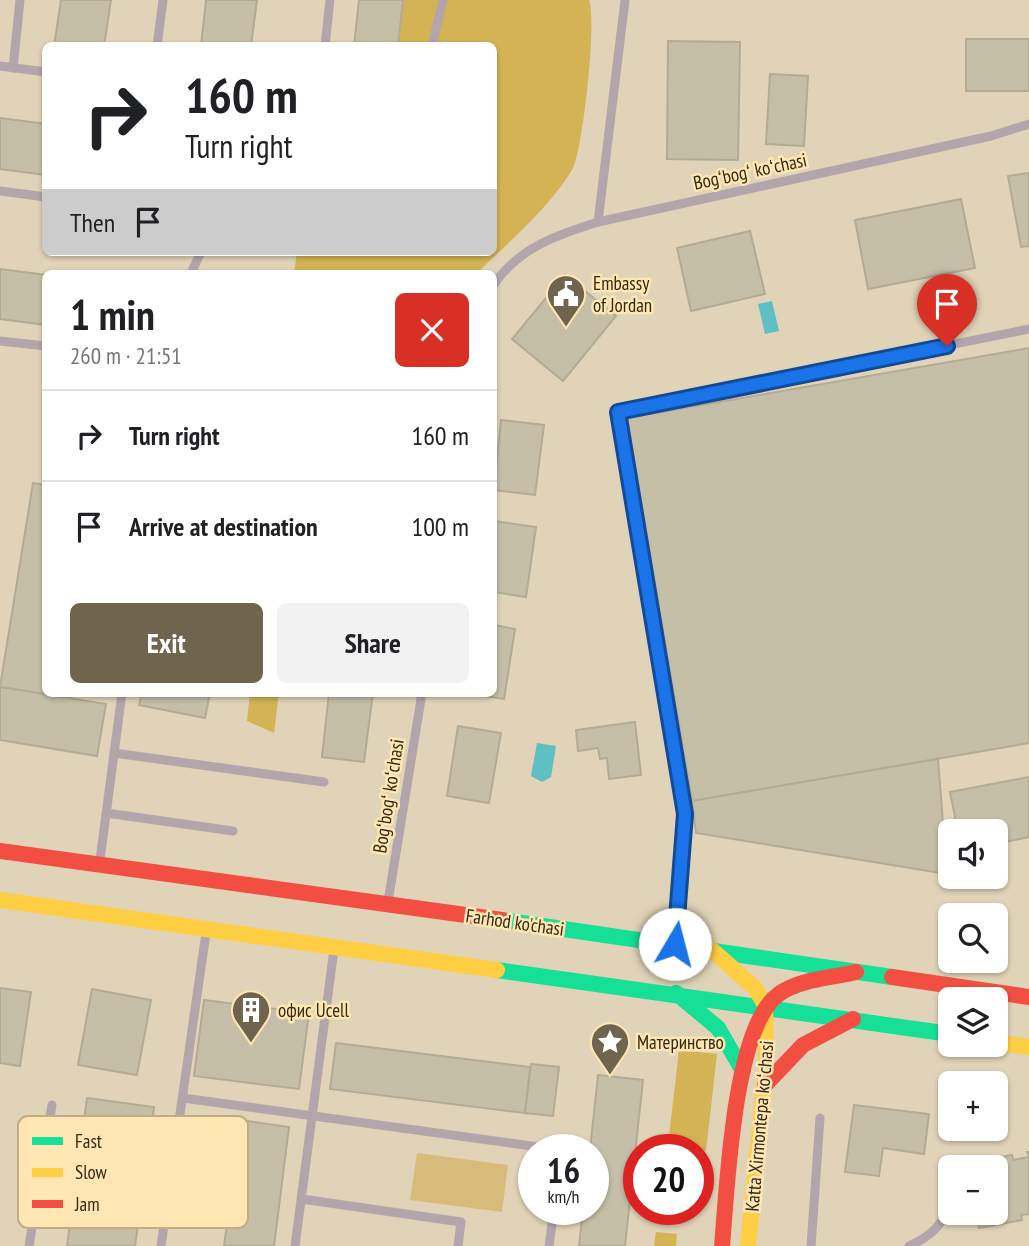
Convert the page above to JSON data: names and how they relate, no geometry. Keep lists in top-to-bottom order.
{
  "streets": {
    "main road": ["Farhod ko'chasi", "Katta Xirmontepa koʻchasi"],
    "lane": ["Bogʻbogʻ koʻchasi"]
  },
  "crossings": [
    ["Bogʻbogʻ koʻchasi", "Farhod ko'chasi"]
  ],
  "places": {
    "public building": ["Embassy of Jordan"],
    "building": ["офис Ucell"],
    "place": ["Материнство"]
  },
  "legend": ["Fast", "Slow", "Jam"],
  "page": {
    "turn": ["160 m", "Turn right"],
    "then": "Then",
    "heading": ["1 min", "260 m · 21:51"],
    "list": [
      {
        "name": "Turn right",
        "value": "160 m"
      },
      {
        "name": "Arrive at destination",
        "value": "100 m"
      }
    ],
    "buttons": ["Exit", "Share"],
    "map_buttons": ["+", "−"],
    "speed": "16 km/h",
    "limit": "20"
  }
}
